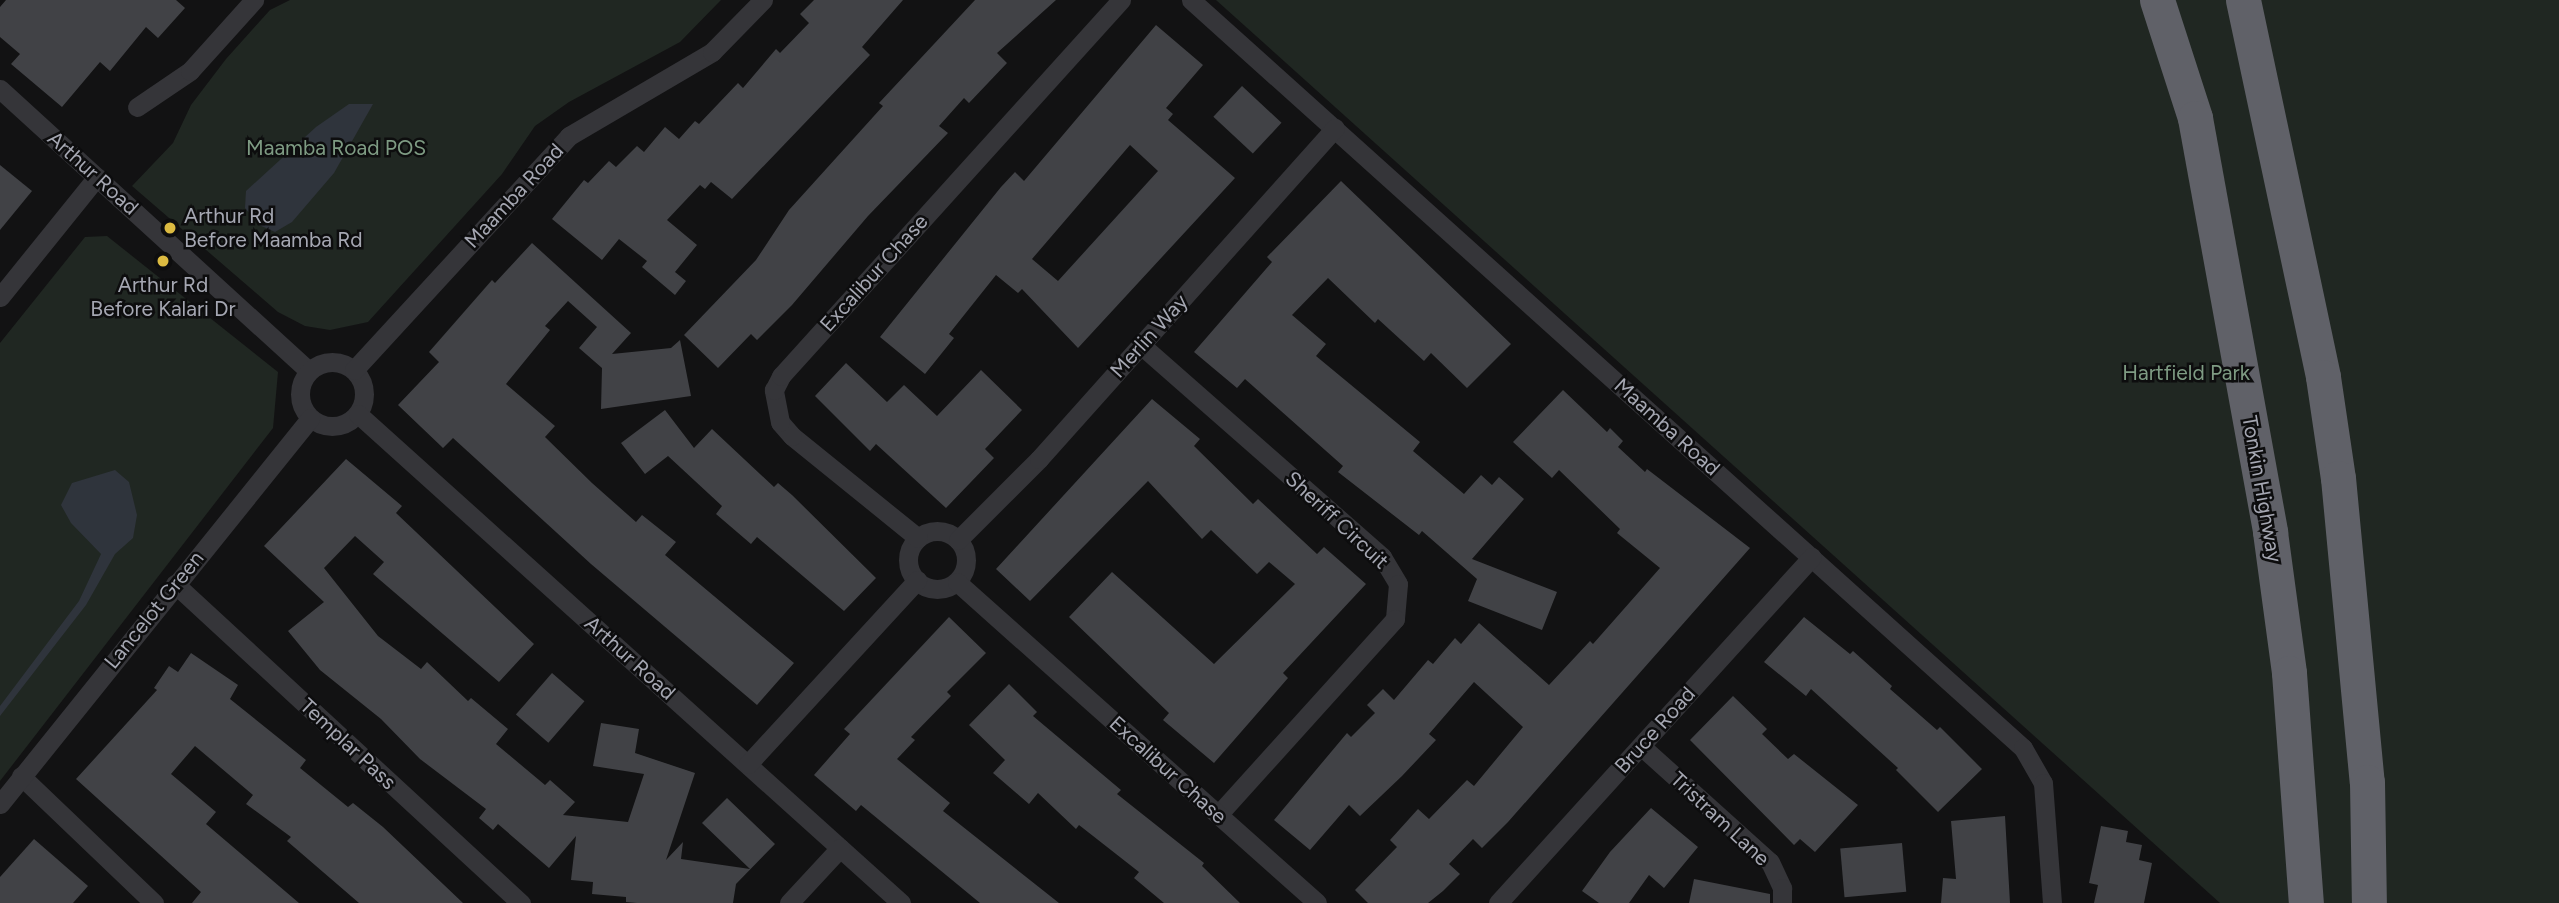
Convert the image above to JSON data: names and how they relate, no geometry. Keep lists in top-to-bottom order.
{
  "streets": {
    "highway": ["Tonkin Highway"],
    "street": [
      "Arthur Road",
      "Maamba Road",
      "Excalibur Chase",
      "Merlin Way",
      "Sheriff Circuit",
      "Lancelot Green",
      "Bruce Road",
      "Templar Pass",
      "Tristram Lane"
    ]
  },
  "crossings": [
    ["Arthur Road", "Maamba Road"],
    ["Arthur Road", "Lancelot Green"],
    ["Maamba Road", "Merlin Way"],
    ["Maamba Road", "Lancelot Green"],
    ["Maamba Road", "Bruce Road"],
    ["Excalibur Chase", "Merlin Way"],
    ["Excalibur Chase", "Sheriff Circuit"],
    ["Merlin Way", "Sheriff Circuit"],
    ["Lancelot Green", "Templar Pass"],
    ["Bruce Road", "Tristram Lane"]
  ],
  "parks": ["Maamba Road POS", "Hartfield Park"],
  "places": ["Arthur Rd Before Maamba Rd", "Arthur Rd Before Kalari Dr"]
}
